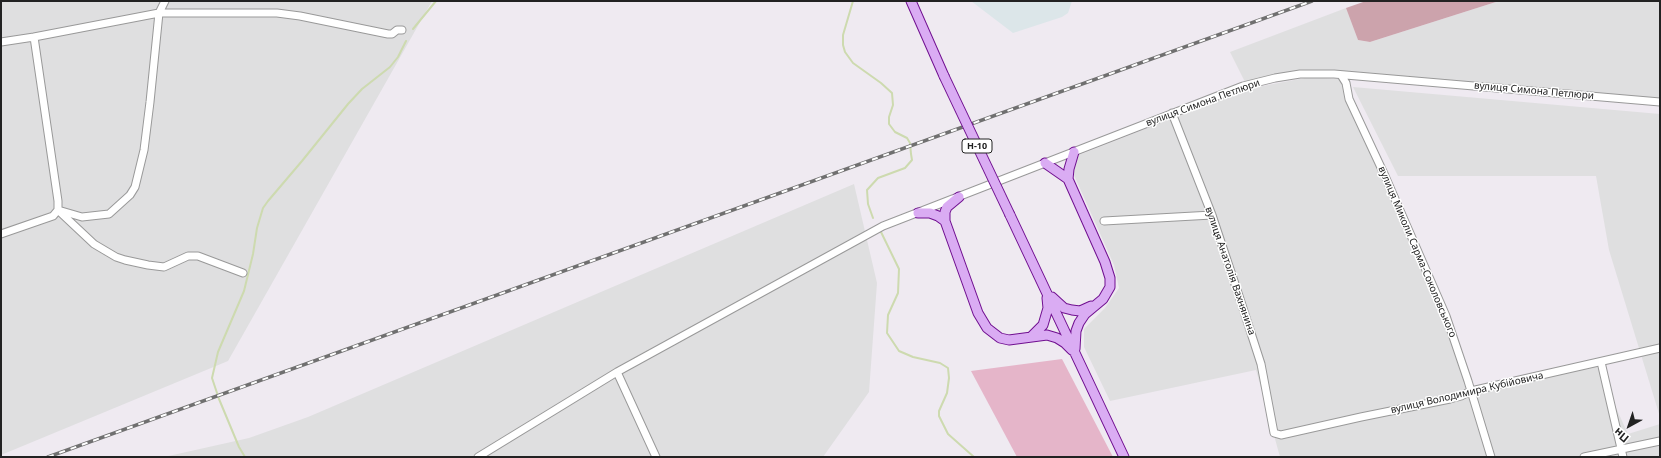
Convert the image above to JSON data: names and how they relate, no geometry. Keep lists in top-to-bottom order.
{
  "streets": {
    "main road": ["Н-10"],
    "street": [
      "вулиця Симона Петлюри",
      "вулиця Миколи Сарма-Соколовського",
      "вулиця Анатолія Вахнянина",
      "вулиця Володимира Кубійовича"
    ]
  },
  "crossings": [
    ["вулиця Симона Петлюри", "вулиця Миколи Сарма-Соколовського"],
    ["вулиця Симона Петлюри", "вулиця Анатолія Вахнянина"],
    ["вулиця Миколи Сарма-Соколовського", "вулиця Володимира Кубійовича"],
    ["вулиця Анатолія Вахнянина", "вулиця Володимира Кубійовича"]
  ],
  "north": "bottom left"
}
